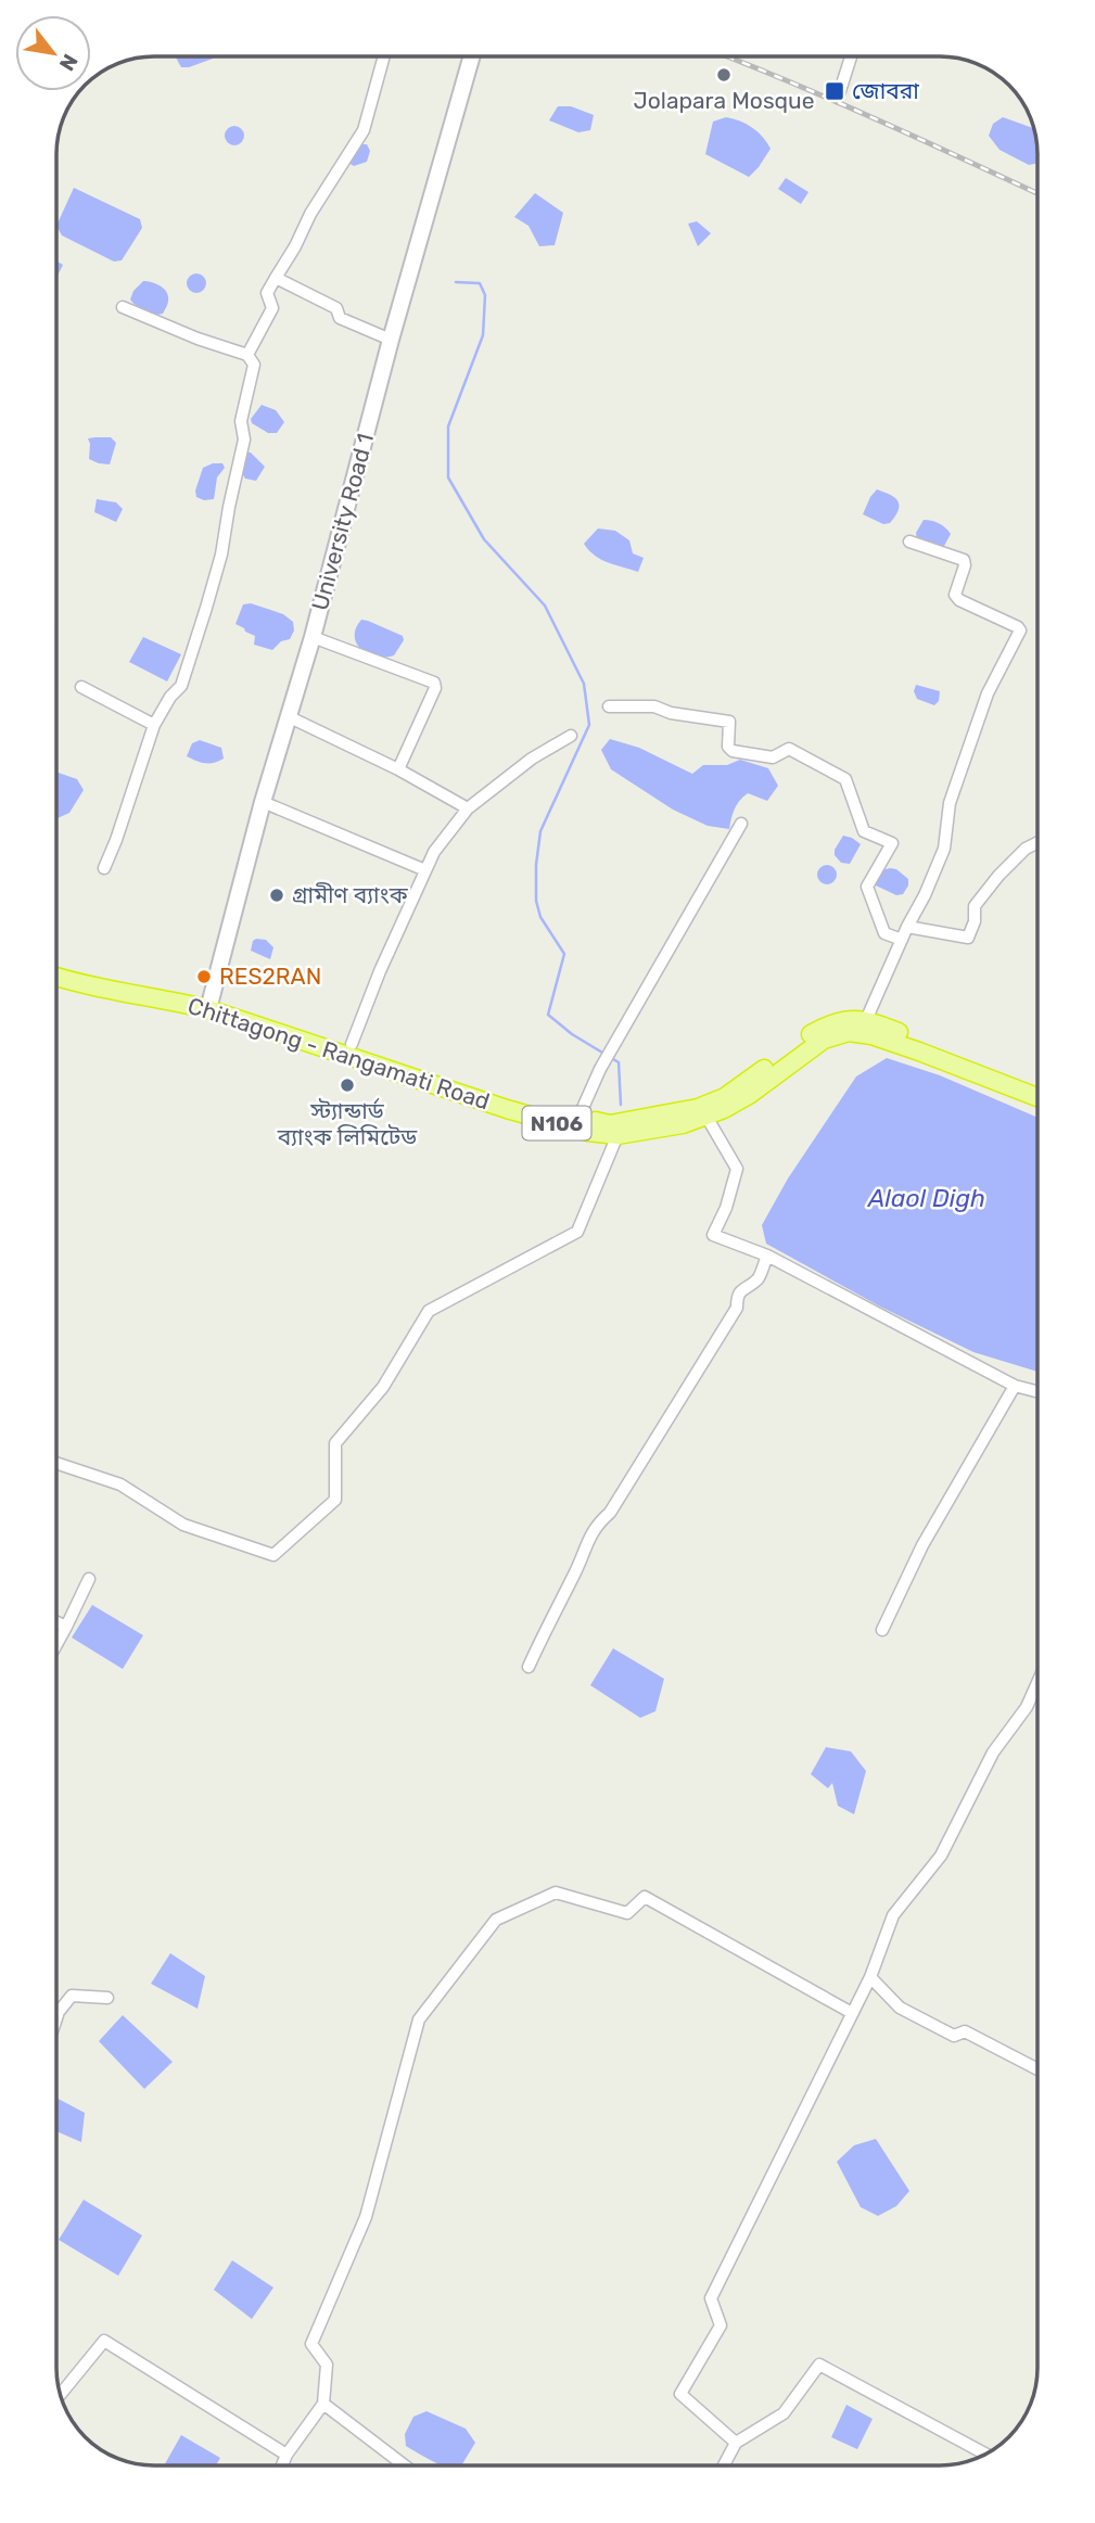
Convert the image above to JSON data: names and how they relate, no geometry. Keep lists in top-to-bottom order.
{
  "streets": {
    "highway": ["Chittagong - Rangamati Road", "N106"],
    "main road": ["University Road 1"]
  },
  "crossings": [
    ["University Road 1", "Chittagong - Rangamati Road"]
  ],
  "water": ["Alaol Digh"],
  "places": {
    "other": [
      "Jolapara Mosque",
      "গ্রামীণ ব্যাংক",
      "RES2RAN",
      "স্ট্যান্ডার্ড ব্যাংক লিমিটেড"
    ],
    "transit": ["জোবরা"]
  },
  "north": "bottom right"
}
